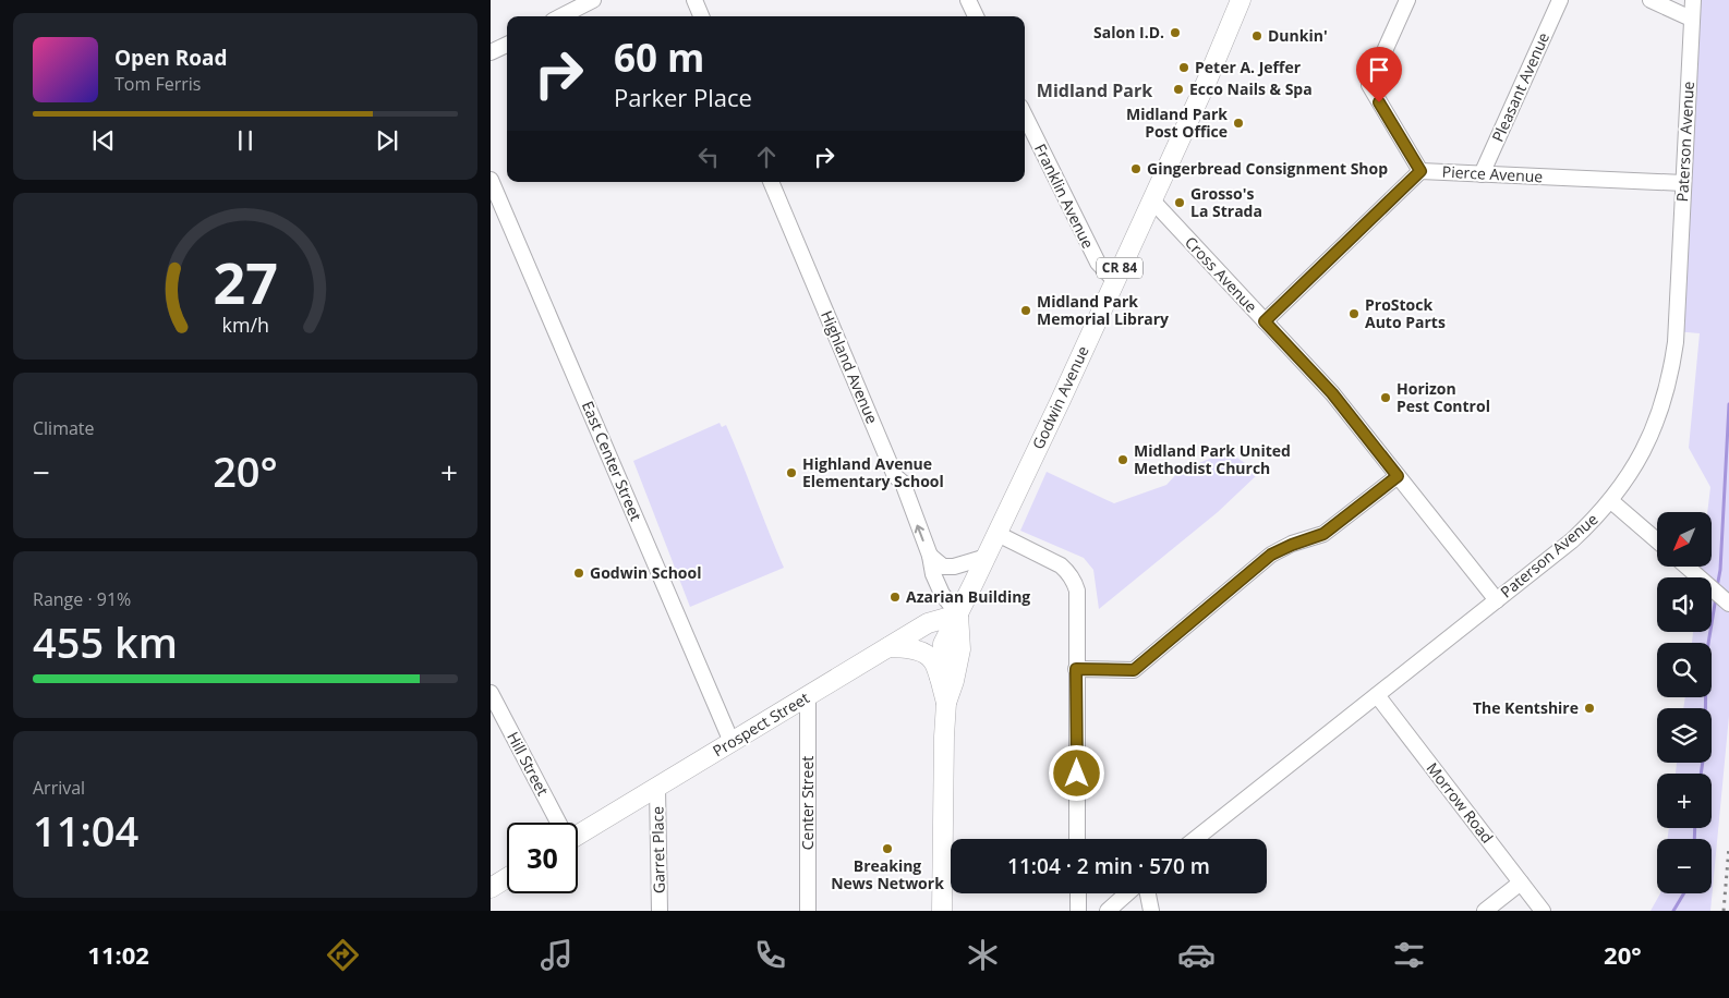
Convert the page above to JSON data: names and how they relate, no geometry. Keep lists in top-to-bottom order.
{
  "streets": {
    "main road": ["CR 84", "Godwin Avenue", "Prospect Street"],
    "street": [
      "Pleasant Avenue",
      "Paterson Avenue",
      "Pierce Avenue",
      "Franklin Avenue",
      "Cross Avenue",
      "Highland Avenue",
      "East Center Street",
      "Hill Street",
      "Center Street",
      "Morrow Road",
      "Garret Place"
    ]
  },
  "crossings": [
    ["Pleasant Avenue", "Pierce Avenue"],
    ["Paterson Avenue", "Pierce Avenue"],
    ["Paterson Avenue", "Cross Avenue"],
    ["Paterson Avenue", "Morrow Road"],
    ["Pierce Avenue", "Cross Avenue"],
    ["Franklin Avenue", "Godwin Avenue"],
    ["Cross Avenue", "Godwin Avenue"],
    ["Highland Avenue", "Godwin Avenue"],
    ["Highland Avenue", "Prospect Street"],
    ["Godwin Avenue", "Prospect Street"],
    ["East Center Street", "Prospect Street"],
    ["Prospect Street", "Center Street"],
    ["Prospect Street", "Garret Place"]
  ],
  "one_way": ["Highland Avenue"],
  "districts": ["Midland Park"],
  "places": [
    "Salon I.D.",
    "Dunkin'",
    "Peter A. Jeffer",
    "Ecco Nails & Spa",
    "Midland Park Post Office",
    "Gingerbread Consignment Shop",
    "Grosso's La Strada",
    "Midland Park Memorial Library",
    "ProStock Auto Parts",
    "Horizon Pest Control",
    "Midland Park United Methodist Church",
    "Highland Avenue Elementary School",
    "Godwin School",
    "Azarian Building",
    "The Kentshire",
    "Breaking News Network"
  ],
  "north": "bottom left",
  "page": {
    "turn": ["60 m", "Parker Place"],
    "song": ["Open Road", "Tom Ferris"],
    "tile": [
      "Climate",
      ["Range · 91%", "455 km"],
      ["Arrival", "11:04"]
    ],
    "heat": ["−", "20°", "+"],
    "map_buttons": ["+", "−"],
    "limit": "30",
    "trip": "11:04 · 2 min · 570 m",
    "tabs": ["11:02", "20°"],
    "gauge": ["27", "km/h"]
  }
}
